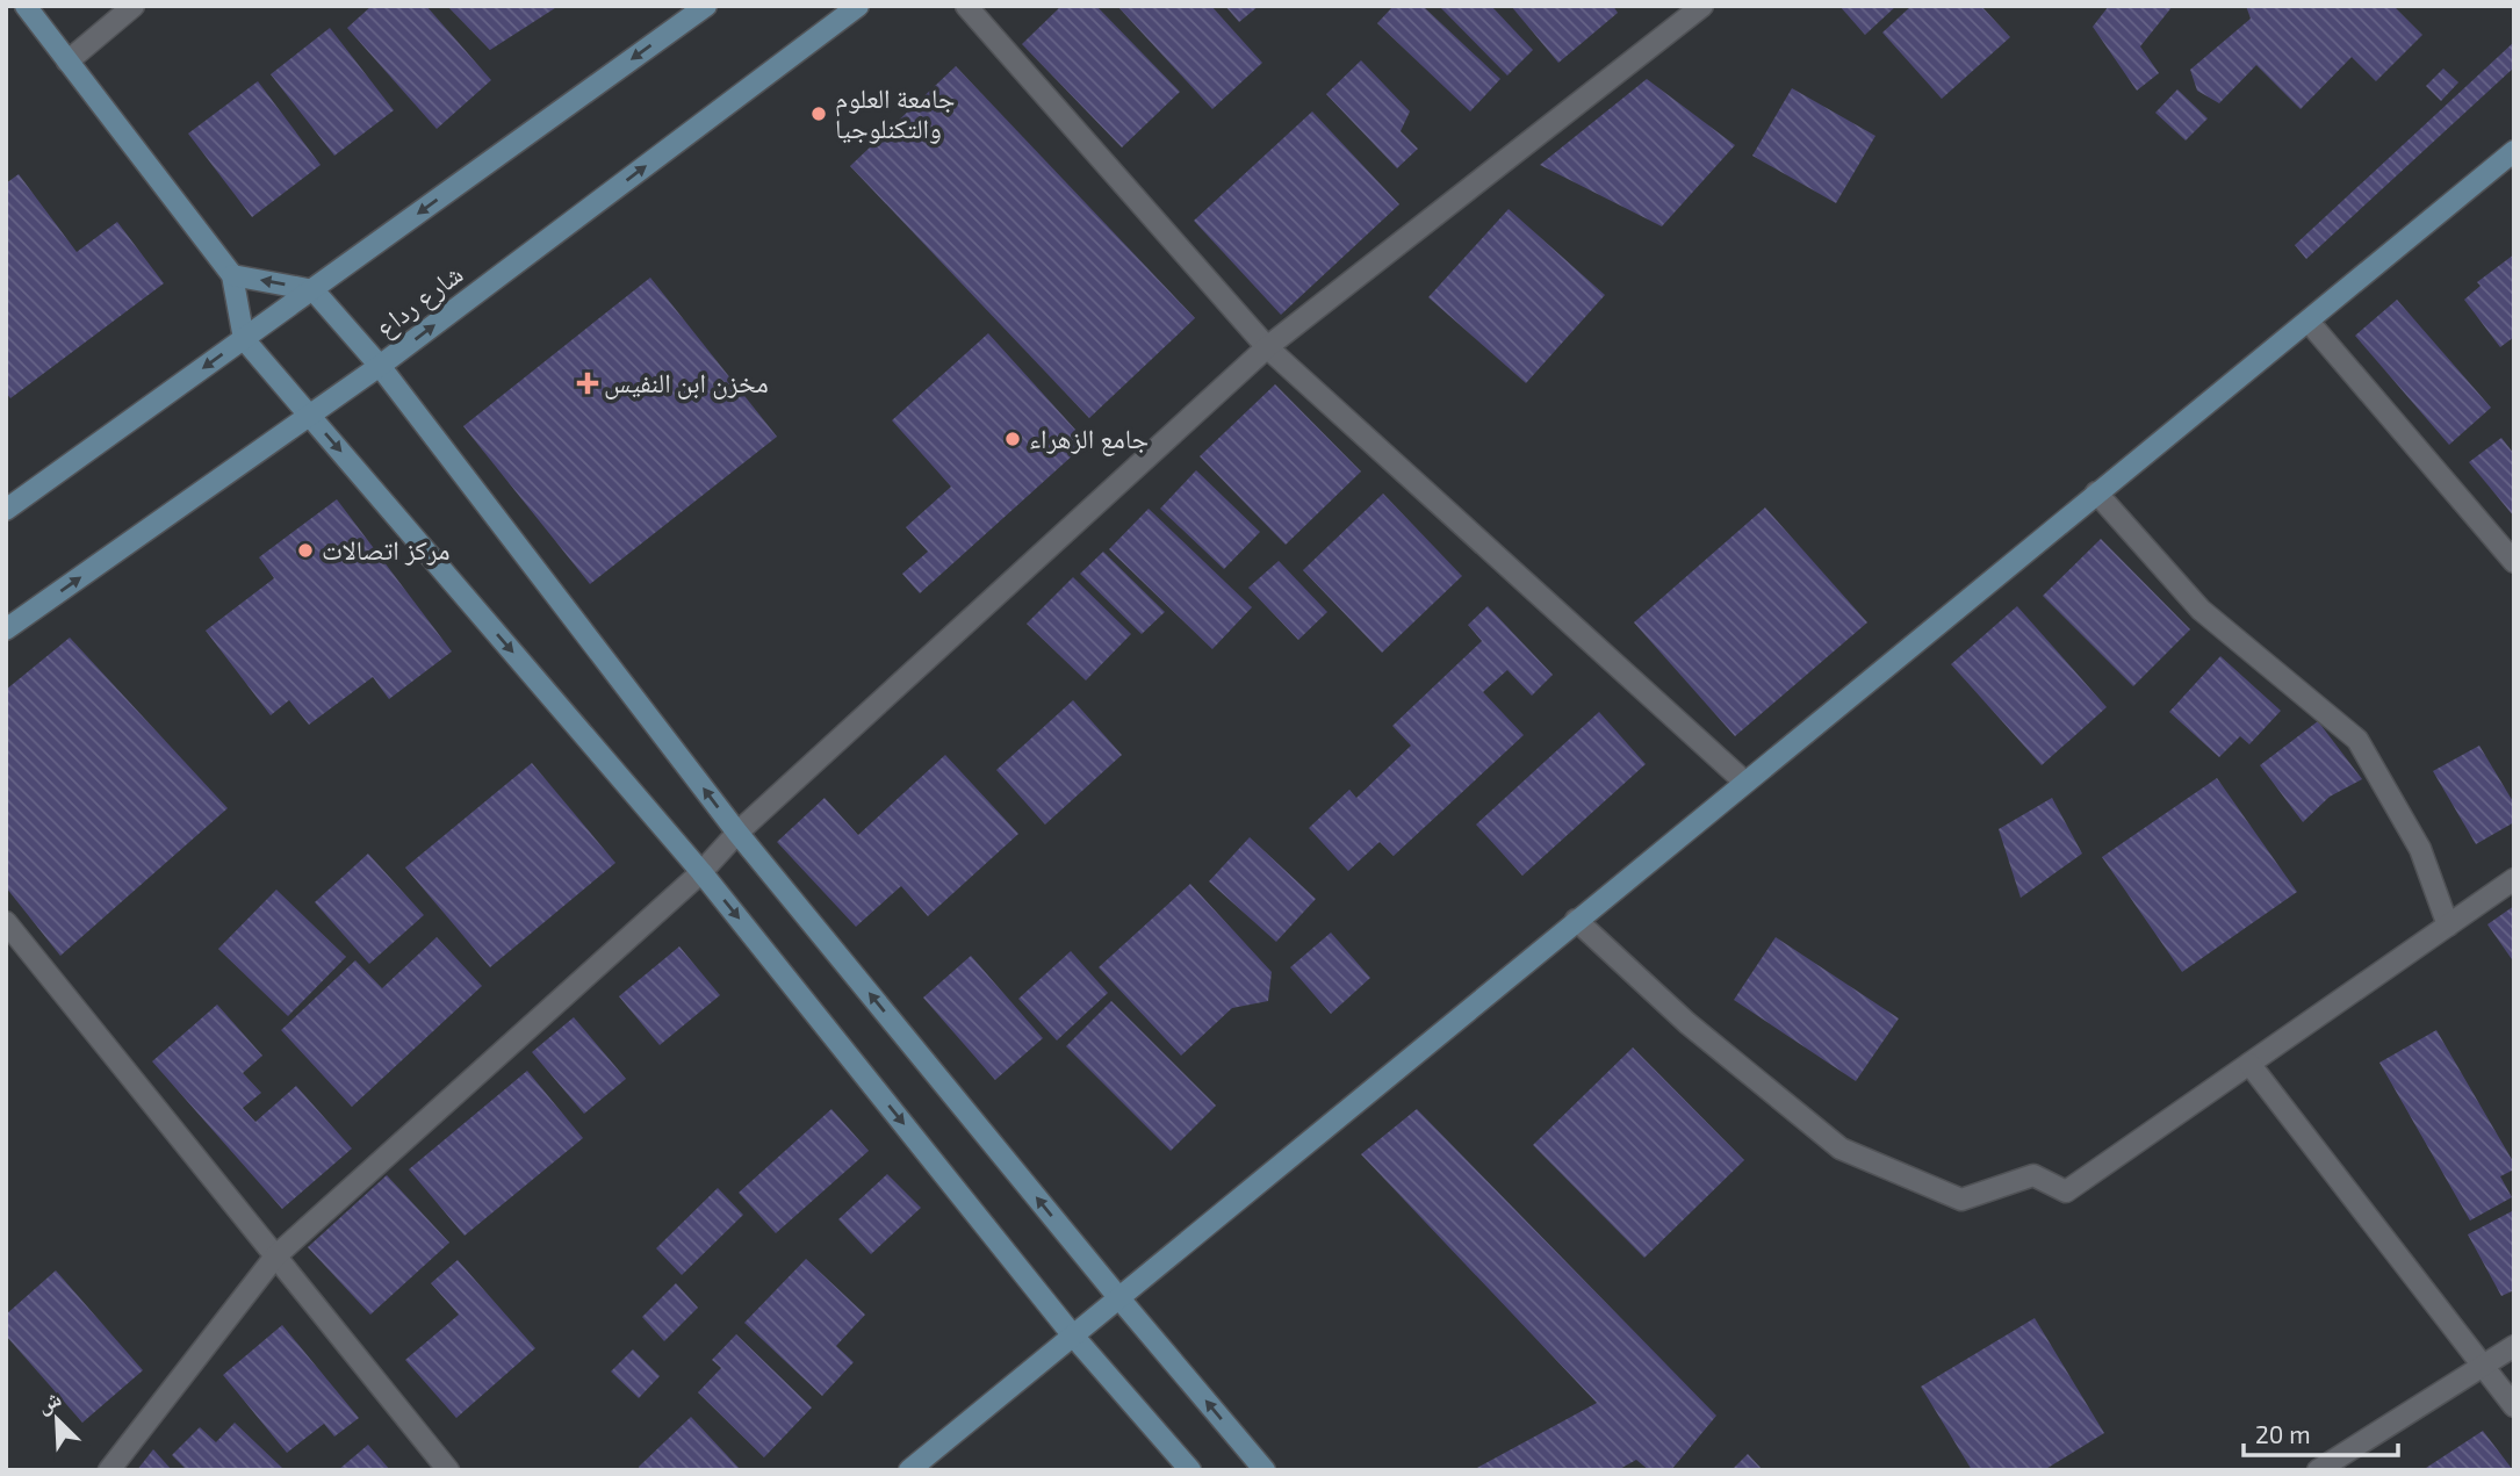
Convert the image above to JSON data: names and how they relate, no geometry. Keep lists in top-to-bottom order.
{
  "streets": {
    "street": ["شارع رداع"]
  },
  "places": {
    "other": ["جامعة العلوم والتكنلوجيا", "جامع الزهراء", "مركز اتصالات"],
    "health": ["مخزن ابن النفيس"]
  },
  "scale_bar": "20 m",
  "north": "top left"
}
